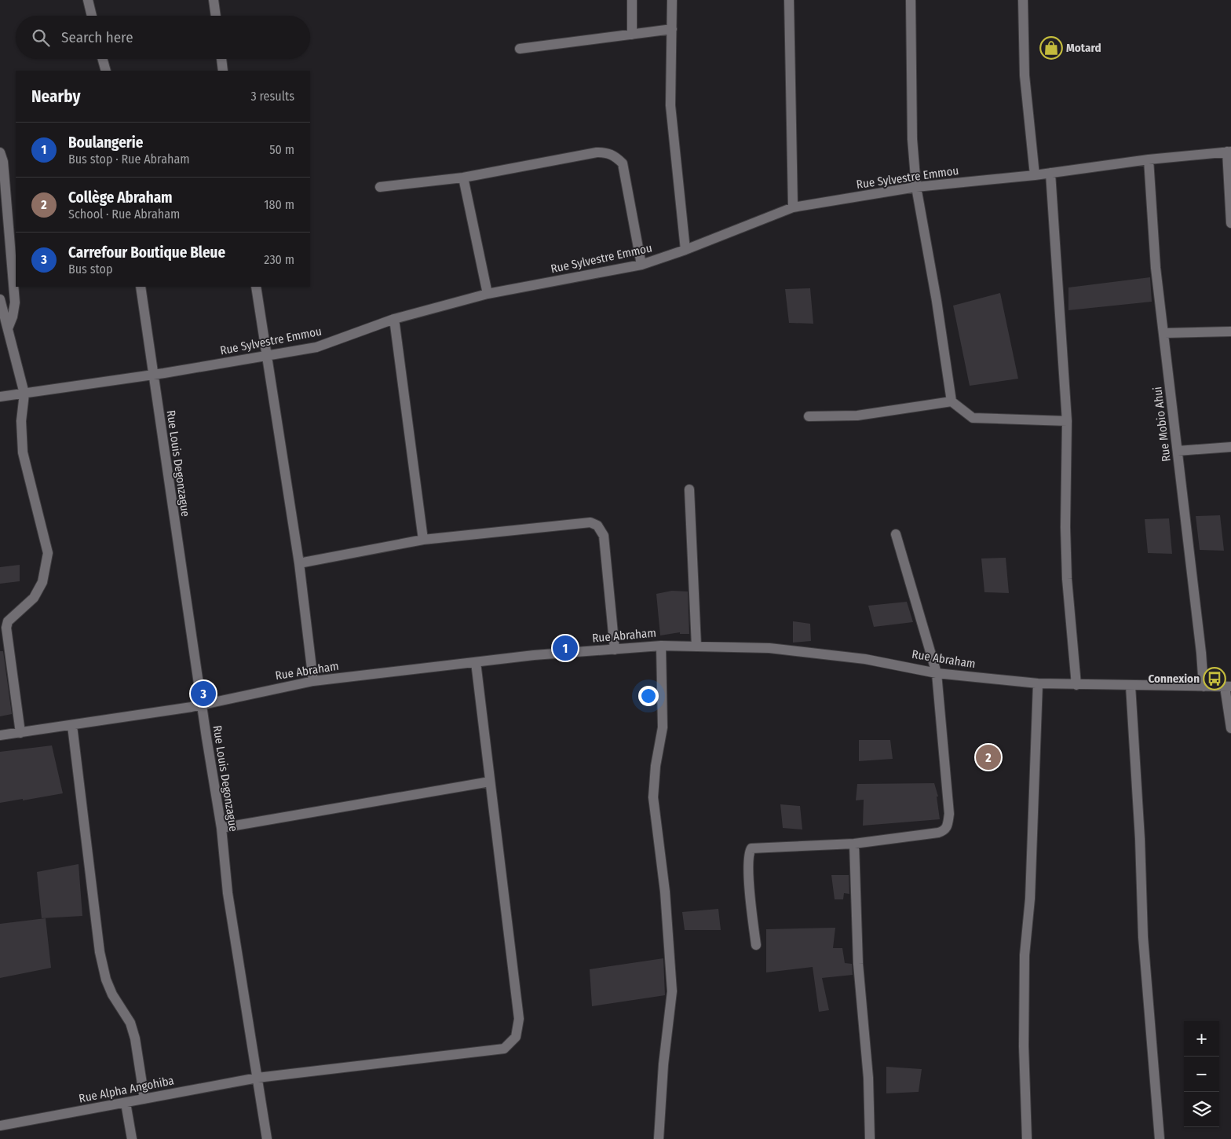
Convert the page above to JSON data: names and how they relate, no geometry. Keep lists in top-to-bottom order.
{
  "streets": {
    "street": [
      "Rue Sylvestre Emmou",
      "Rue Mobio Ahui",
      "Rue Louis Degonzague",
      "Rue Abraham",
      "Rue Alpha Angohiba"
    ]
  },
  "crossings": [
    ["Rue Sylvestre Emmou", "Rue Mobio Ahui"],
    ["Rue Sylvestre Emmou", "Rue Louis Degonzague"],
    ["Rue Mobio Ahui", "Rue Abraham"],
    ["Rue Louis Degonzague", "Rue Abraham"],
    ["Rue Louis Degonzague", "Rue Alpha Angohiba"],
    ["Rue Abraham", "Rue Alpha Angohiba"]
  ],
  "places": {
    "shop": ["Motard"],
    "bus stop": ["Connexion"]
  },
  "page": {
    "search": "Search here",
    "heading": ["Nearby", "3 results"],
    "list": [
      {
        "mark": "1",
        "name": "Boulangerie",
        "note": "Bus stop · Rue Abraham",
        "value": "50 m"
      },
      {
        "mark": "2",
        "name": "Collège Abraham",
        "note": "School · Rue Abraham",
        "value": "180 m"
      },
      {
        "mark": "3",
        "name": "Carrefour Boutique Bleue",
        "note": "Bus stop",
        "value": "230 m"
      }
    ],
    "pins": ["1", "3", "2"],
    "map_buttons": ["+", "−"]
  }
}
